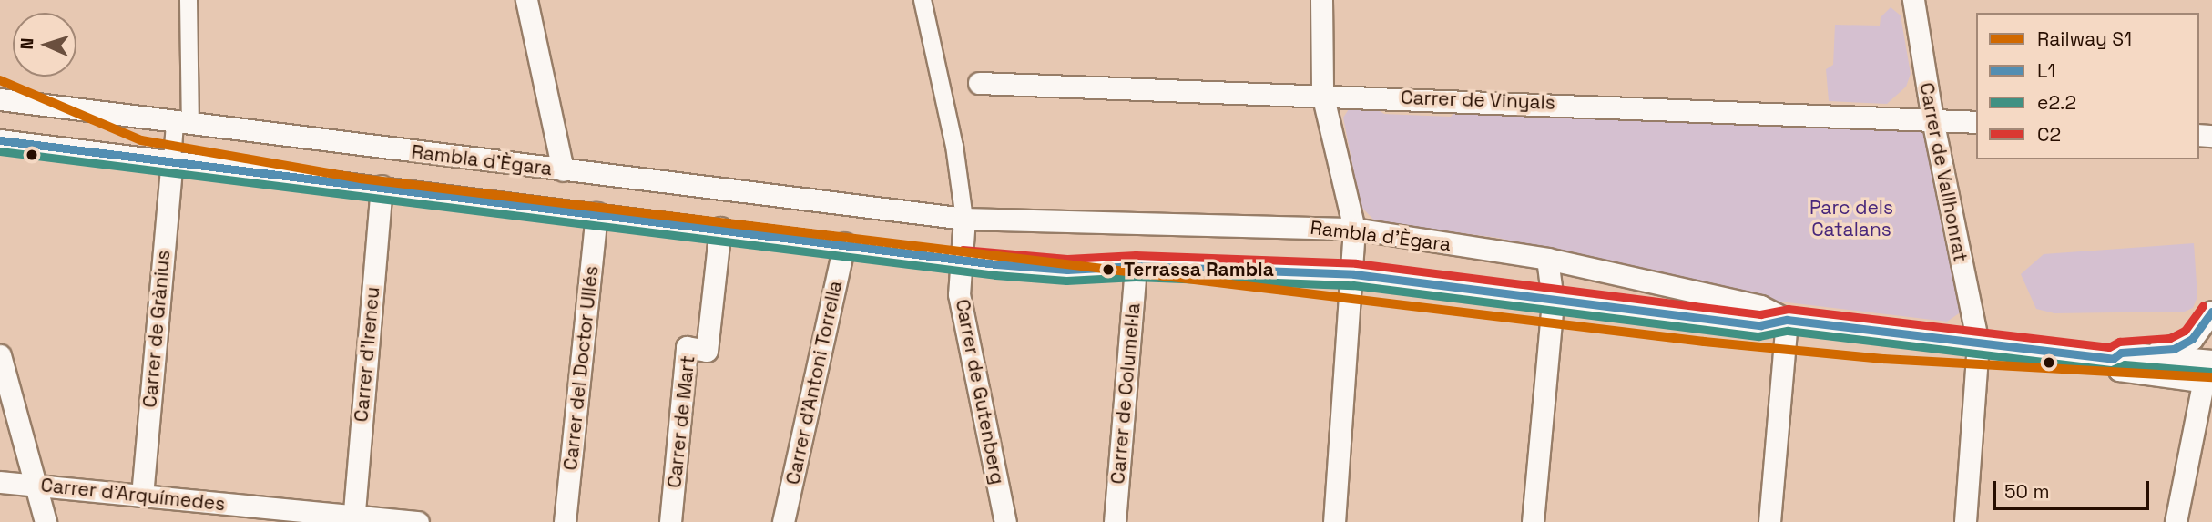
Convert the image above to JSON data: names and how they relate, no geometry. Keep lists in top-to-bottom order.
{
  "streets": {
    "street": [
      "Carrer de Vinyals",
      "Rambla d'Ègara",
      "Carrer de Vallhonrat",
      "Carrer de Grànius",
      "Carrer d'Ireneu",
      "Carrer del Doctor Ullés",
      "Carrer d'Antoni Torrella",
      "Carrer de Gutenberg",
      "Carrer de Columel·la",
      "Carrer de Mart",
      "Carrer d'Arquímedes"
    ]
  },
  "crossings": [
    ["Carrer de Vinyals", "Carrer de Vallhonrat"],
    ["Rambla d'Ègara", "Carrer de Vallhonrat"],
    ["Rambla d'Ègara", "Carrer de Grànius"],
    ["Rambla d'Ègara", "Carrer d'Ireneu"],
    ["Rambla d'Ègara", "Carrer del Doctor Ullés"],
    ["Rambla d'Ègara", "Carrer d'Antoni Torrella"],
    ["Rambla d'Ègara", "Carrer de Gutenberg"],
    ["Rambla d'Ègara", "Carrer de Columel·la"],
    ["Rambla d'Ègara", "Carrer de Mart"],
    ["Carrer de Grànius", "Carrer d'Arquímedes"],
    ["Carrer d'Ireneu", "Carrer d'Arquímedes"]
  ],
  "parks": ["Parc dels Catalans"],
  "places": ["Terrassa Rambla"],
  "lines": [
    "rail line S1",
    "transit line L1",
    "transit line e2.2",
    "transit line C2"
  ],
  "legend": [
    "Railway S1",
    "L1",
    "e2.2",
    "C2"
  ],
  "scale_bar": "50 m",
  "north": "left"
}
